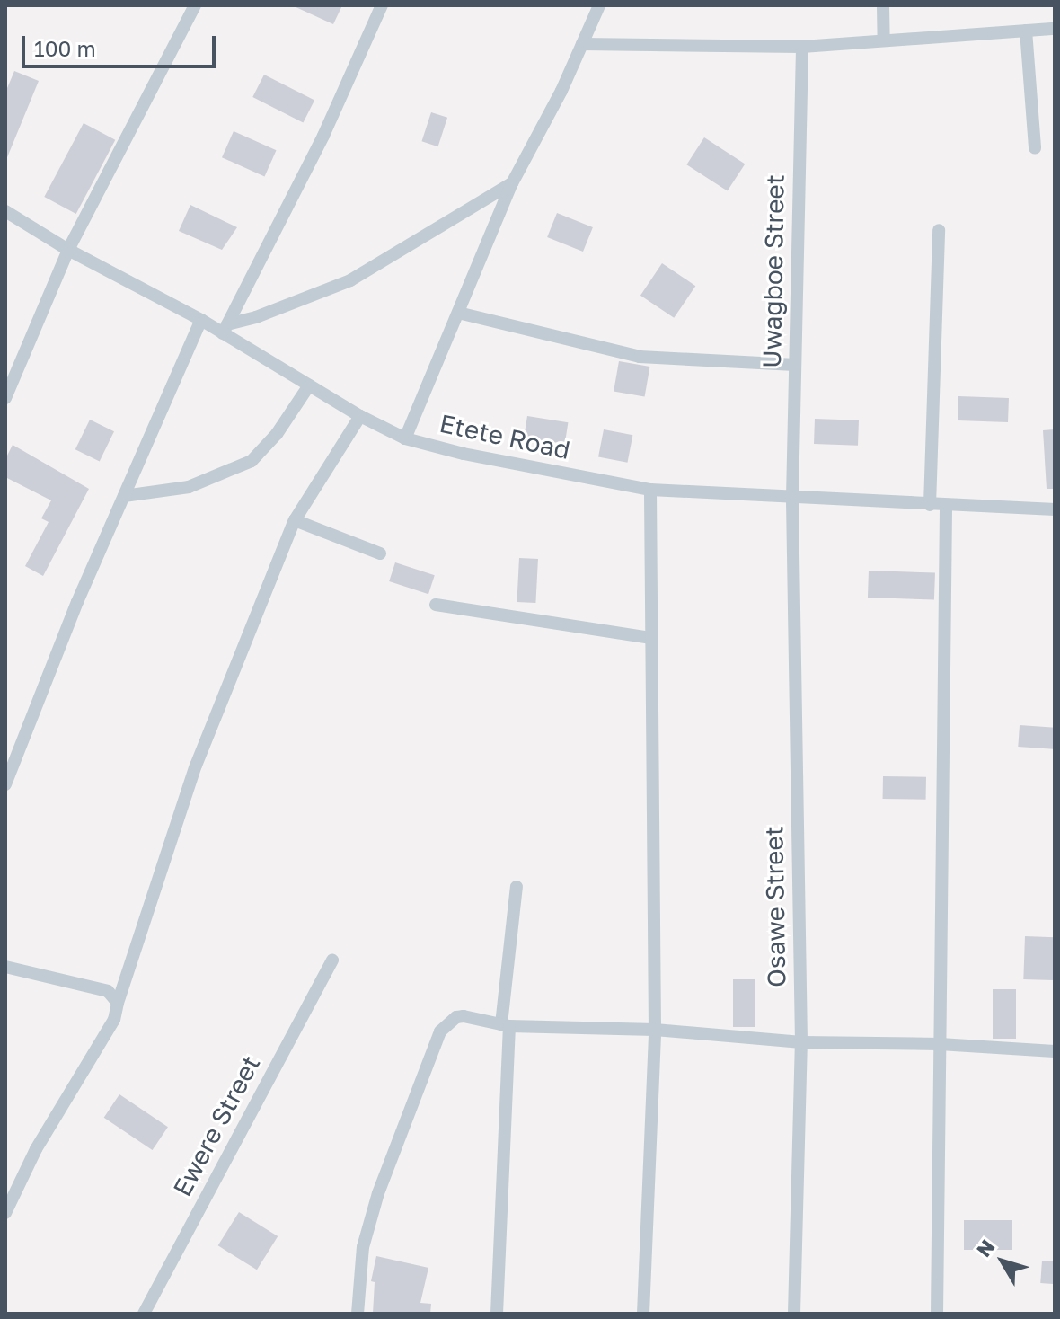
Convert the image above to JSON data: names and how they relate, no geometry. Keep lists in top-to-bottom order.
{
  "streets": {
    "street": [
      "Uwagboe Street",
      "Etete Road",
      "Osawe Street",
      "Ewere Street"
    ]
  },
  "crossings": [
    ["Uwagboe Street", "Etete Road"],
    ["Uwagboe Street", "Osawe Street"],
    ["Etete Road", "Osawe Street"]
  ],
  "scale_bar": "100 m",
  "north": "top left"
}
